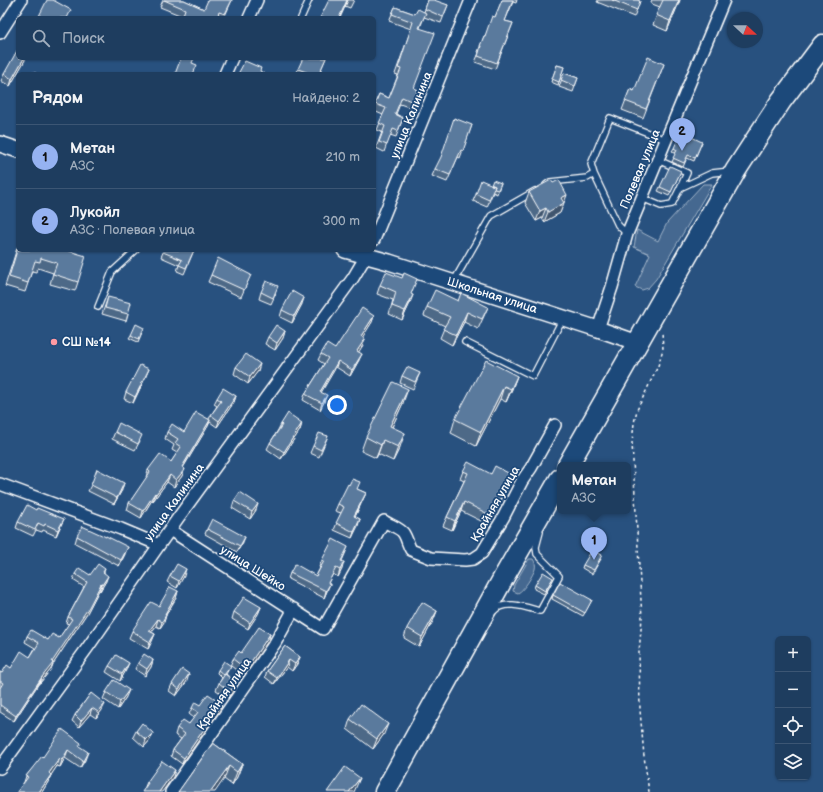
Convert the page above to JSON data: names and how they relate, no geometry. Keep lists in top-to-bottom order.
{
  "streets": {
    "street": [
      "улица Калинина",
      "Полевая улица",
      "Школьная улица",
      "Крайняя улица",
      "улица Шейко"
    ]
  },
  "crossings": [
    ["улица Калинина", "Школьная улица"],
    ["улица Калинина", "улица Шейко"],
    ["Полевая улица", "Школьная улица"],
    ["Крайняя улица", "улица Шейко"]
  ],
  "places": ["СШ №14"],
  "north": "right",
  "page": {
    "search": "Поиск",
    "heading": ["Рядом", "Найдено: 2"],
    "pins": ["2", "1"],
    "list": [
      {
        "mark": "1",
        "name": "Метан",
        "note": "АЗС",
        "value": "210 m"
      },
      {
        "mark": "2",
        "name": "Лукойл",
        "note": "АЗС · Полевая улица",
        "value": "300 m"
      }
    ],
    "popup": ["Метан", "АЗС"],
    "map_buttons": ["+", "−"]
  }
}
